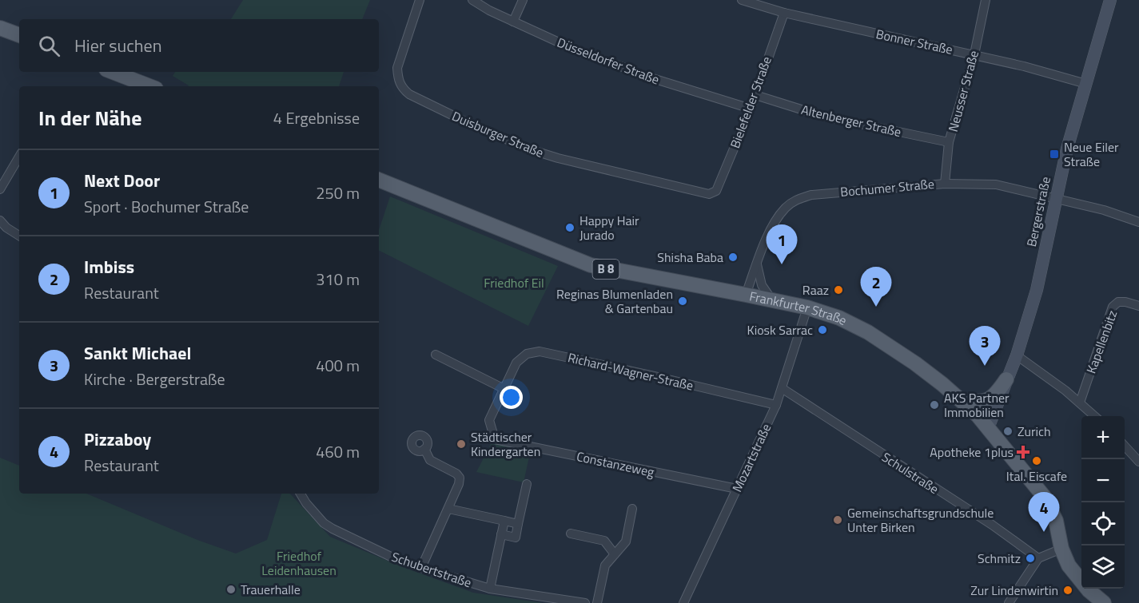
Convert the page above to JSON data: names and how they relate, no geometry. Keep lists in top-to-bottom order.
{
  "streets": {
    "main road": ["B 8", "Frankfurter Straße"],
    "street": [
      "Bonner Straße",
      "Düsseldorfer Straße",
      "Neusser Straße",
      "Bielefelder Straße",
      "Altenberger Straße",
      "Duisburger Straße",
      "Bochumer Straße",
      "Bergerstraße",
      "Kapellenbitz",
      "Richard-Wagner-Straße",
      "Mozartstraße",
      "Constanzeweg",
      "Schulstraße",
      "Schubertstraße"
    ]
  },
  "crossings": [
    ["Bonner Straße", "Neusser Straße"],
    ["Bonner Straße", "Bielefelder Straße"],
    ["Bonner Straße", "Bergerstraße"],
    ["Düsseldorfer Straße", "Bielefelder Straße"],
    ["Neusser Straße", "Altenberger Straße"],
    ["Neusser Straße", "Bochumer Straße"],
    ["Bielefelder Straße", "Altenberger Straße"],
    ["Bielefelder Straße", "Duisburger Straße"],
    ["Bochumer Straße", "Bergerstraße"],
    ["Bochumer Straße", "Frankfurter Straße"],
    ["Bergerstraße", "Frankfurter Straße"],
    ["Frankfurter Straße", "Mozartstraße"],
    ["Richard-Wagner-Straße", "Mozartstraße"],
    ["Richard-Wagner-Straße", "Constanzeweg"],
    ["Mozartstraße", "Constanzeweg"],
    ["Mozartstraße", "Schulstraße"]
  ],
  "parks": ["Friedhof Eil", "Friedhof Leidenhausen"],
  "places": {
    "transit": ["Neue Eiler Straße"],
    "other": [
      "Happy Hair Jurado",
      "Shisha Baba",
      "Raaz",
      "Reginas Blumenladen & Gartenbau",
      "Kiosk Sarrac",
      "AKS Partner Immobilien",
      "Zurich",
      "Städtischer Kindergarten",
      "Ital. Eiscafe",
      "Gemeinschaftsgrundschule Unter Birken",
      "Schmitz",
      "Trauerhalle",
      "Zur Lindenwirtin"
    ],
    "health": ["Apotheke 1plus"]
  },
  "page": {
    "search": "Hier suchen",
    "heading": ["In der Nähe", "4 Ergebnisse"],
    "list": [
      {
        "mark": "1",
        "name": "Next Door",
        "note": "Sport · Bochumer Straße",
        "value": "250 m"
      },
      {
        "mark": "2",
        "name": "Imbiss",
        "note": "Restaurant",
        "value": "310 m"
      },
      {
        "mark": "3",
        "name": "Sankt Michael",
        "note": "Kirche · Bergerstraße",
        "value": "400 m"
      },
      {
        "mark": "4",
        "name": "Pizzaboy",
        "note": "Restaurant",
        "value": "460 m"
      }
    ],
    "pins": [
      "1",
      "2",
      "3",
      "4"
    ],
    "map_buttons": ["+", "−"]
  }
}
